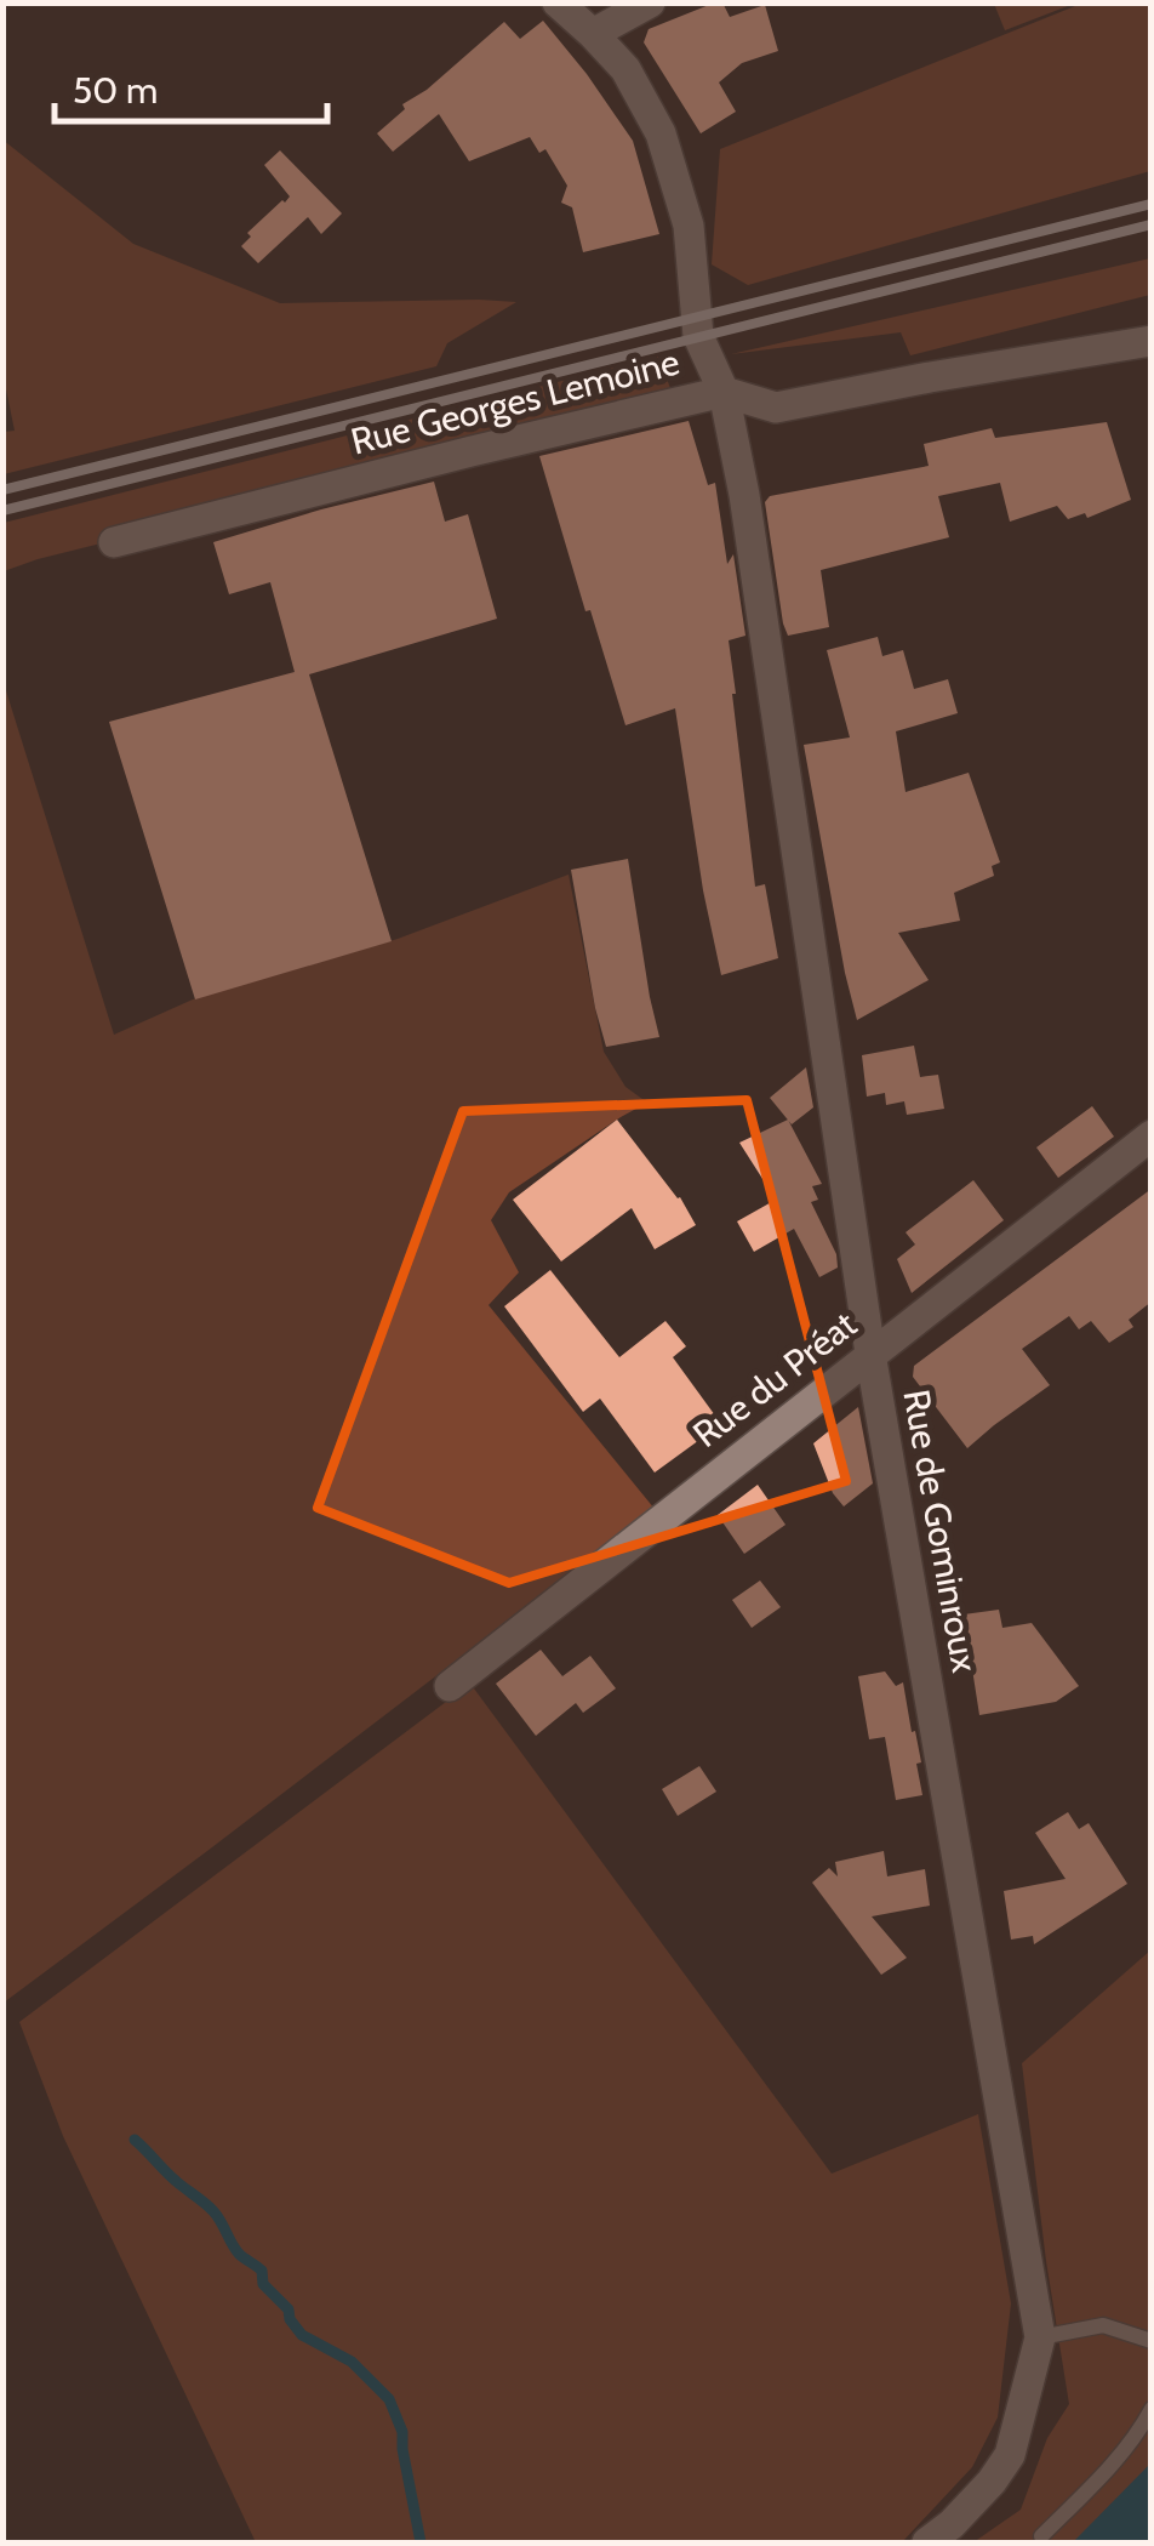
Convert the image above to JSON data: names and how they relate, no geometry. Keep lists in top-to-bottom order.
{
  "streets": {
    "street": ["Rue Georges Lemoine", "Rue du Préat", "Rue de Gominroux"]
  },
  "crossings": [
    ["Rue Georges Lemoine", "Rue de Gominroux"],
    ["Rue du Préat", "Rue de Gominroux"]
  ],
  "scale_bar": "50 m"
}
